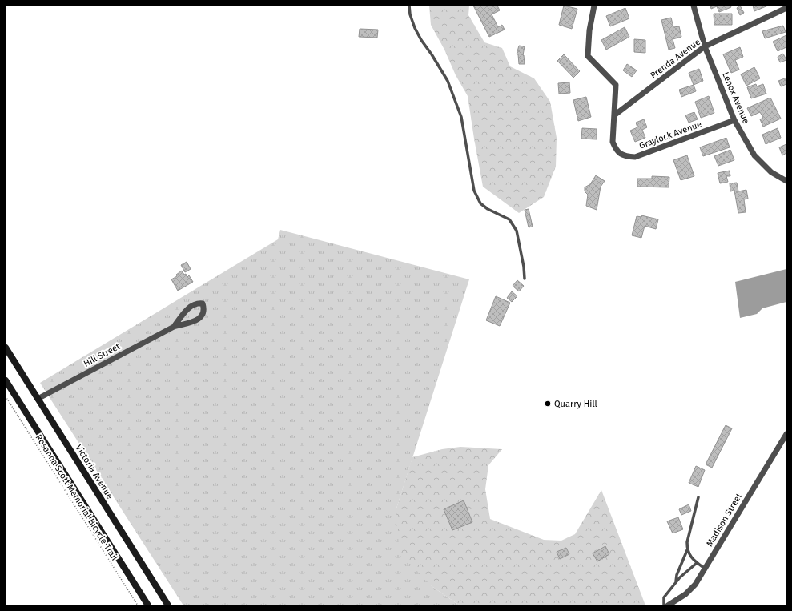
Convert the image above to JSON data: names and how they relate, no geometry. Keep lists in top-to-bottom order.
{
  "streets": {
    "main road": ["Victoria Avenue"],
    "street": [
      "Prenda Avenue",
      "Lenox Avenue",
      "Graylock Avenue",
      "Hill Street",
      "Madison Street"
    ],
    "path": ["Rosanna Scott Memorial Bicycle Trail"]
  },
  "crossings": [
    ["Prenda Avenue", "Lenox Avenue"],
    ["Prenda Avenue", "Graylock Avenue"],
    ["Lenox Avenue", "Graylock Avenue"],
    ["Hill Street", "Victoria Avenue"]
  ],
  "places": ["Quarry Hill"]
}
